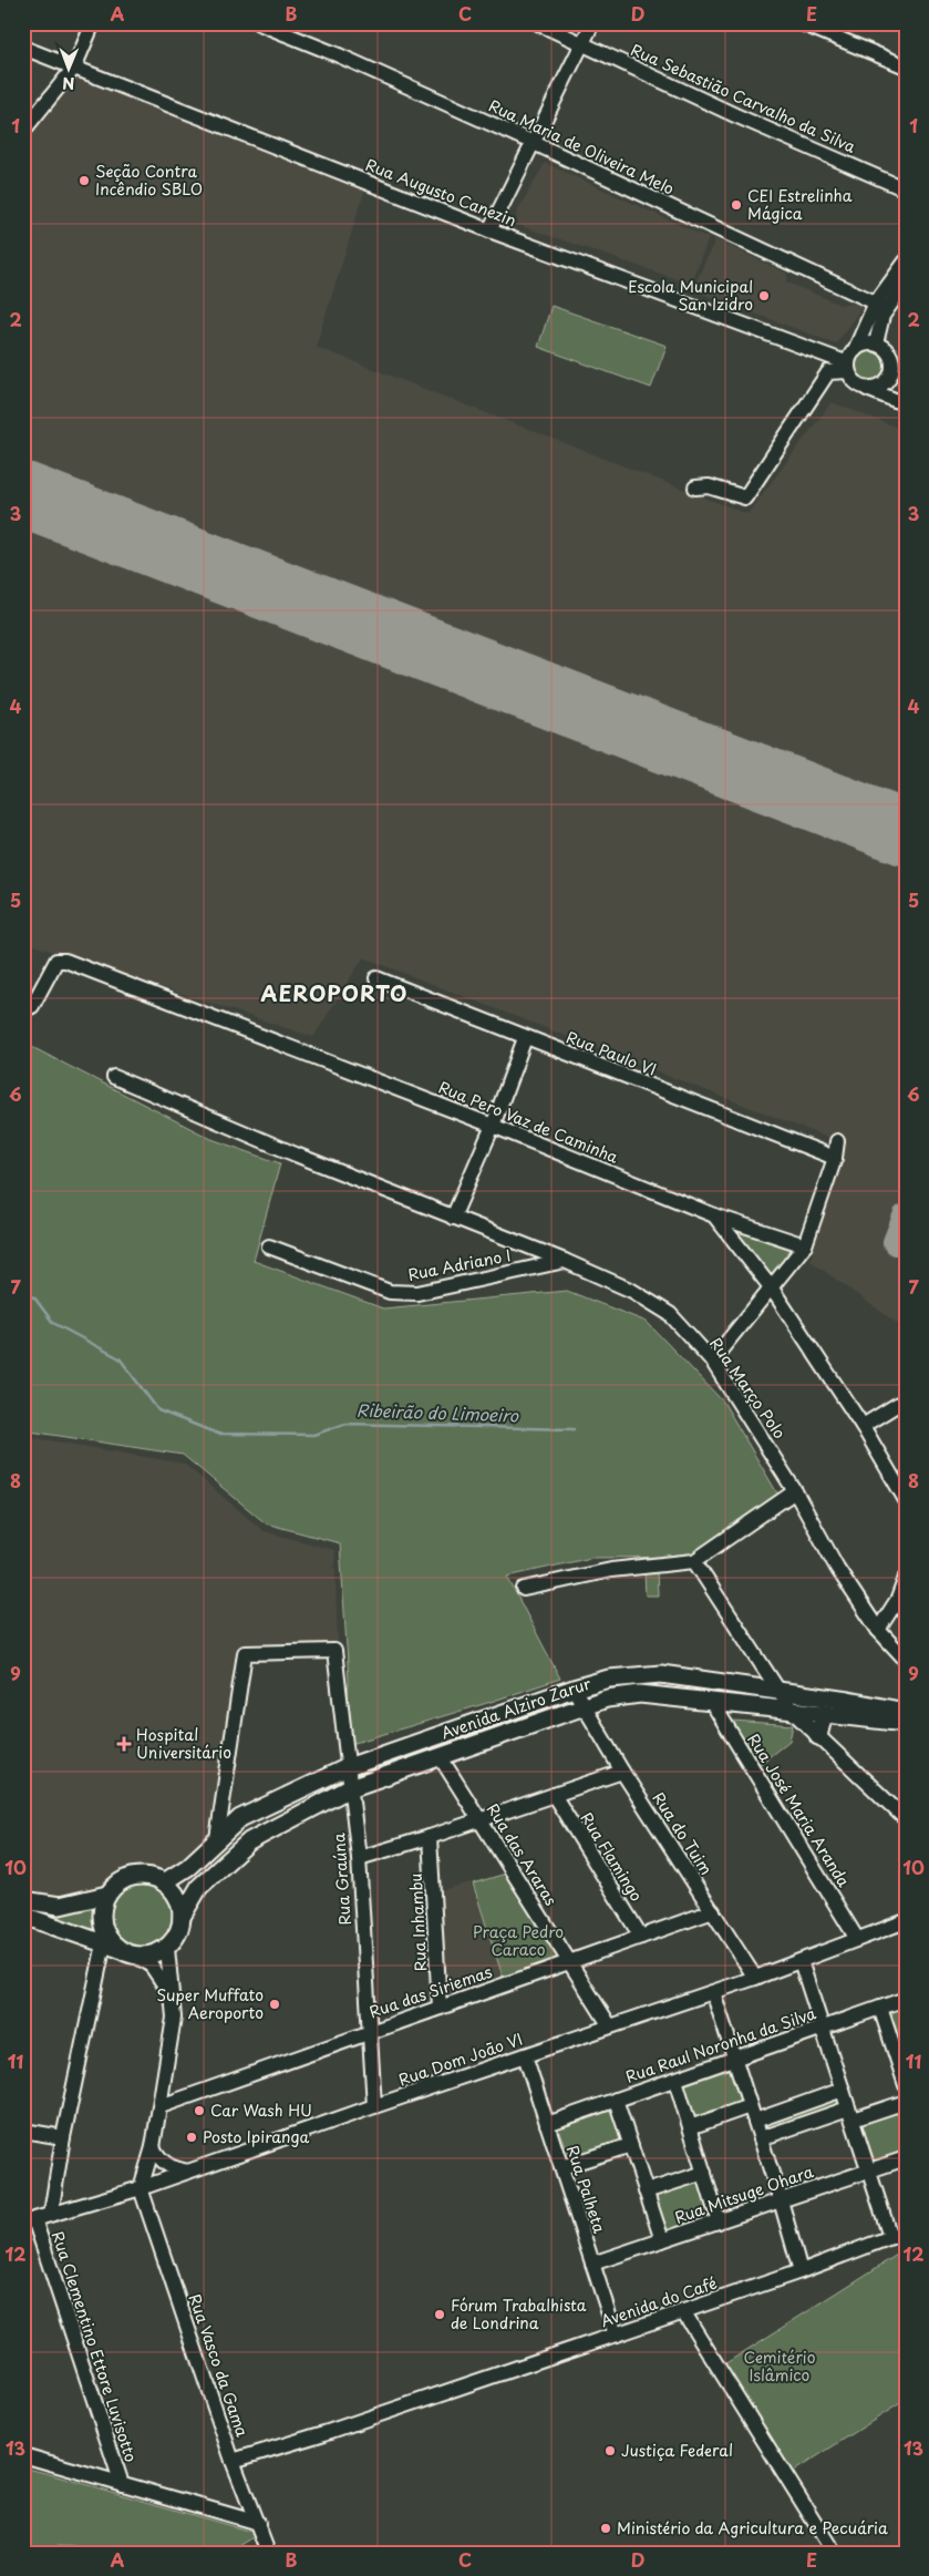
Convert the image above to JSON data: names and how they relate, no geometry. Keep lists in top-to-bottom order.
{
  "streets": {
    "main road": ["Avenida Alziro Zarur"],
    "street": [
      "Rua Sebastião Carvalho da Silva",
      "Rua Maria de Oliveira Melo",
      "Rua Augusto Canezin",
      "Rua Paulo VI",
      "Rua Pero Vaz de Caminha",
      "Rua Adriano I",
      "Rua Março Polo",
      "Rua José Maria Aranda",
      "Rua do Tuim",
      "Rua das Araras",
      "Rua Flamingo",
      "Rua Graúna",
      "Rua Inhambu",
      "Rua das Siriemas",
      "Rua Raul Noronha da Silva",
      "Rua Dom João VI",
      "Rua Palheta",
      "Rua Mitsuge Ohara",
      "Avenida do Café",
      "Rua Clementino Ettore Luvisotto",
      "Rua Vasco da Gama"
    ]
  },
  "crossings": [
    ["Rua Adriano I", "Rua Março Polo"],
    ["Avenida Alziro Zarur", "Rua José Maria Aranda"],
    ["Avenida Alziro Zarur", "Rua do Tuim"],
    ["Avenida Alziro Zarur", "Rua das Araras"],
    ["Avenida Alziro Zarur", "Rua Graúna"],
    ["Rua José Maria Aranda", "Rua Dom João VI"],
    ["Rua do Tuim", "Rua das Siriemas"],
    ["Rua do Tuim", "Rua Dom João VI"],
    ["Rua das Araras", "Rua das Siriemas"],
    ["Rua das Araras", "Rua Dom João VI"],
    ["Rua Flamingo", "Rua das Siriemas"],
    ["Rua Graúna", "Rua das Siriemas"],
    ["Rua Graúna", "Rua Dom João VI"],
    ["Rua Inhambu", "Rua das Siriemas"],
    ["Rua Raul Noronha da Silva", "Rua Palheta"],
    ["Rua Dom João VI", "Rua Palheta"],
    ["Rua Dom João VI", "Rua Clementino Ettore Luvisotto"],
    ["Rua Dom João VI", "Rua Vasco da Gama"],
    ["Rua Palheta", "Rua Mitsuge Ohara"],
    ["Rua Palheta", "Avenida do Café"],
    ["Avenida do Café", "Rua Vasco da Gama"]
  ],
  "districts": ["AEROPORTO"],
  "water": ["Ribeirão do Limoeiro"],
  "parks": ["Praça Pedro Caraco", "Cemitério Islâmico"],
  "places": {
    "other": [
      "Seção Contra Incêndio SBLO",
      "CEI Estrelinha Mágica",
      "Escola Municipal San Izidro",
      "Super Muffato Aeroporto",
      "Car Wash HU",
      "Posto Ipiranga",
      "Fórum Trabalhista de Londrina",
      "Justiça Federal",
      "Ministério da Agricultura e Pecuária"
    ],
    "health": ["Hospital Universitário"]
  },
  "north": "bottom",
  "grid": {
    "columns": [
      "A",
      "B",
      "C",
      "D",
      "E"
    ],
    "rows": [
      "1",
      "2",
      "3",
      "4",
      "5",
      "6",
      "7",
      "8",
      "9",
      "10",
      "11",
      "12",
      "13"
    ]
  }
}
